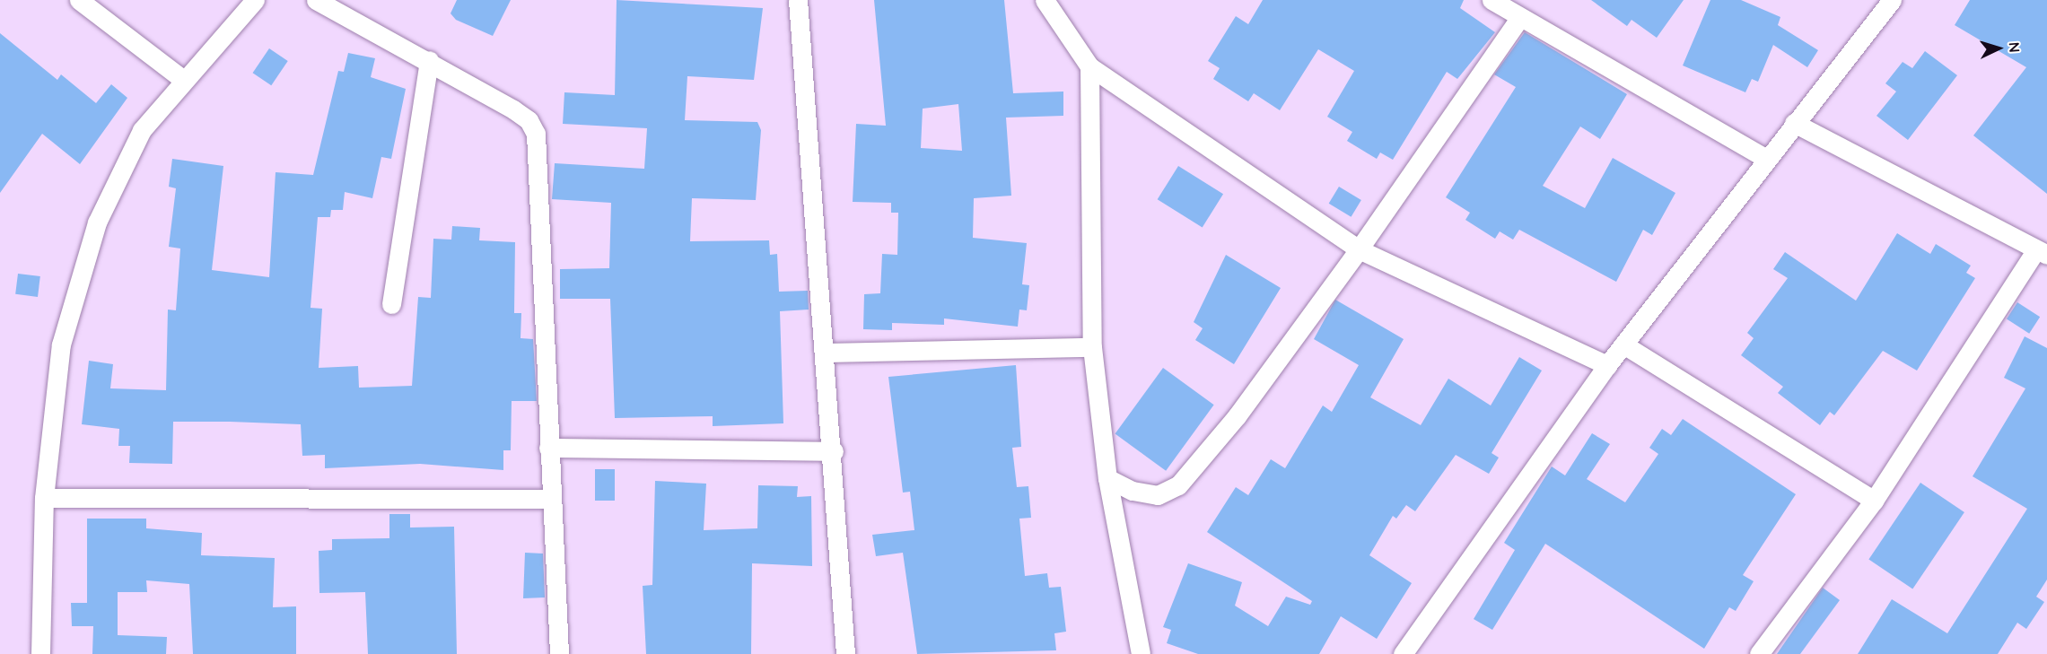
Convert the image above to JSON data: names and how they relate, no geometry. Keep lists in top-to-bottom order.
{
  "north": "right"
}
